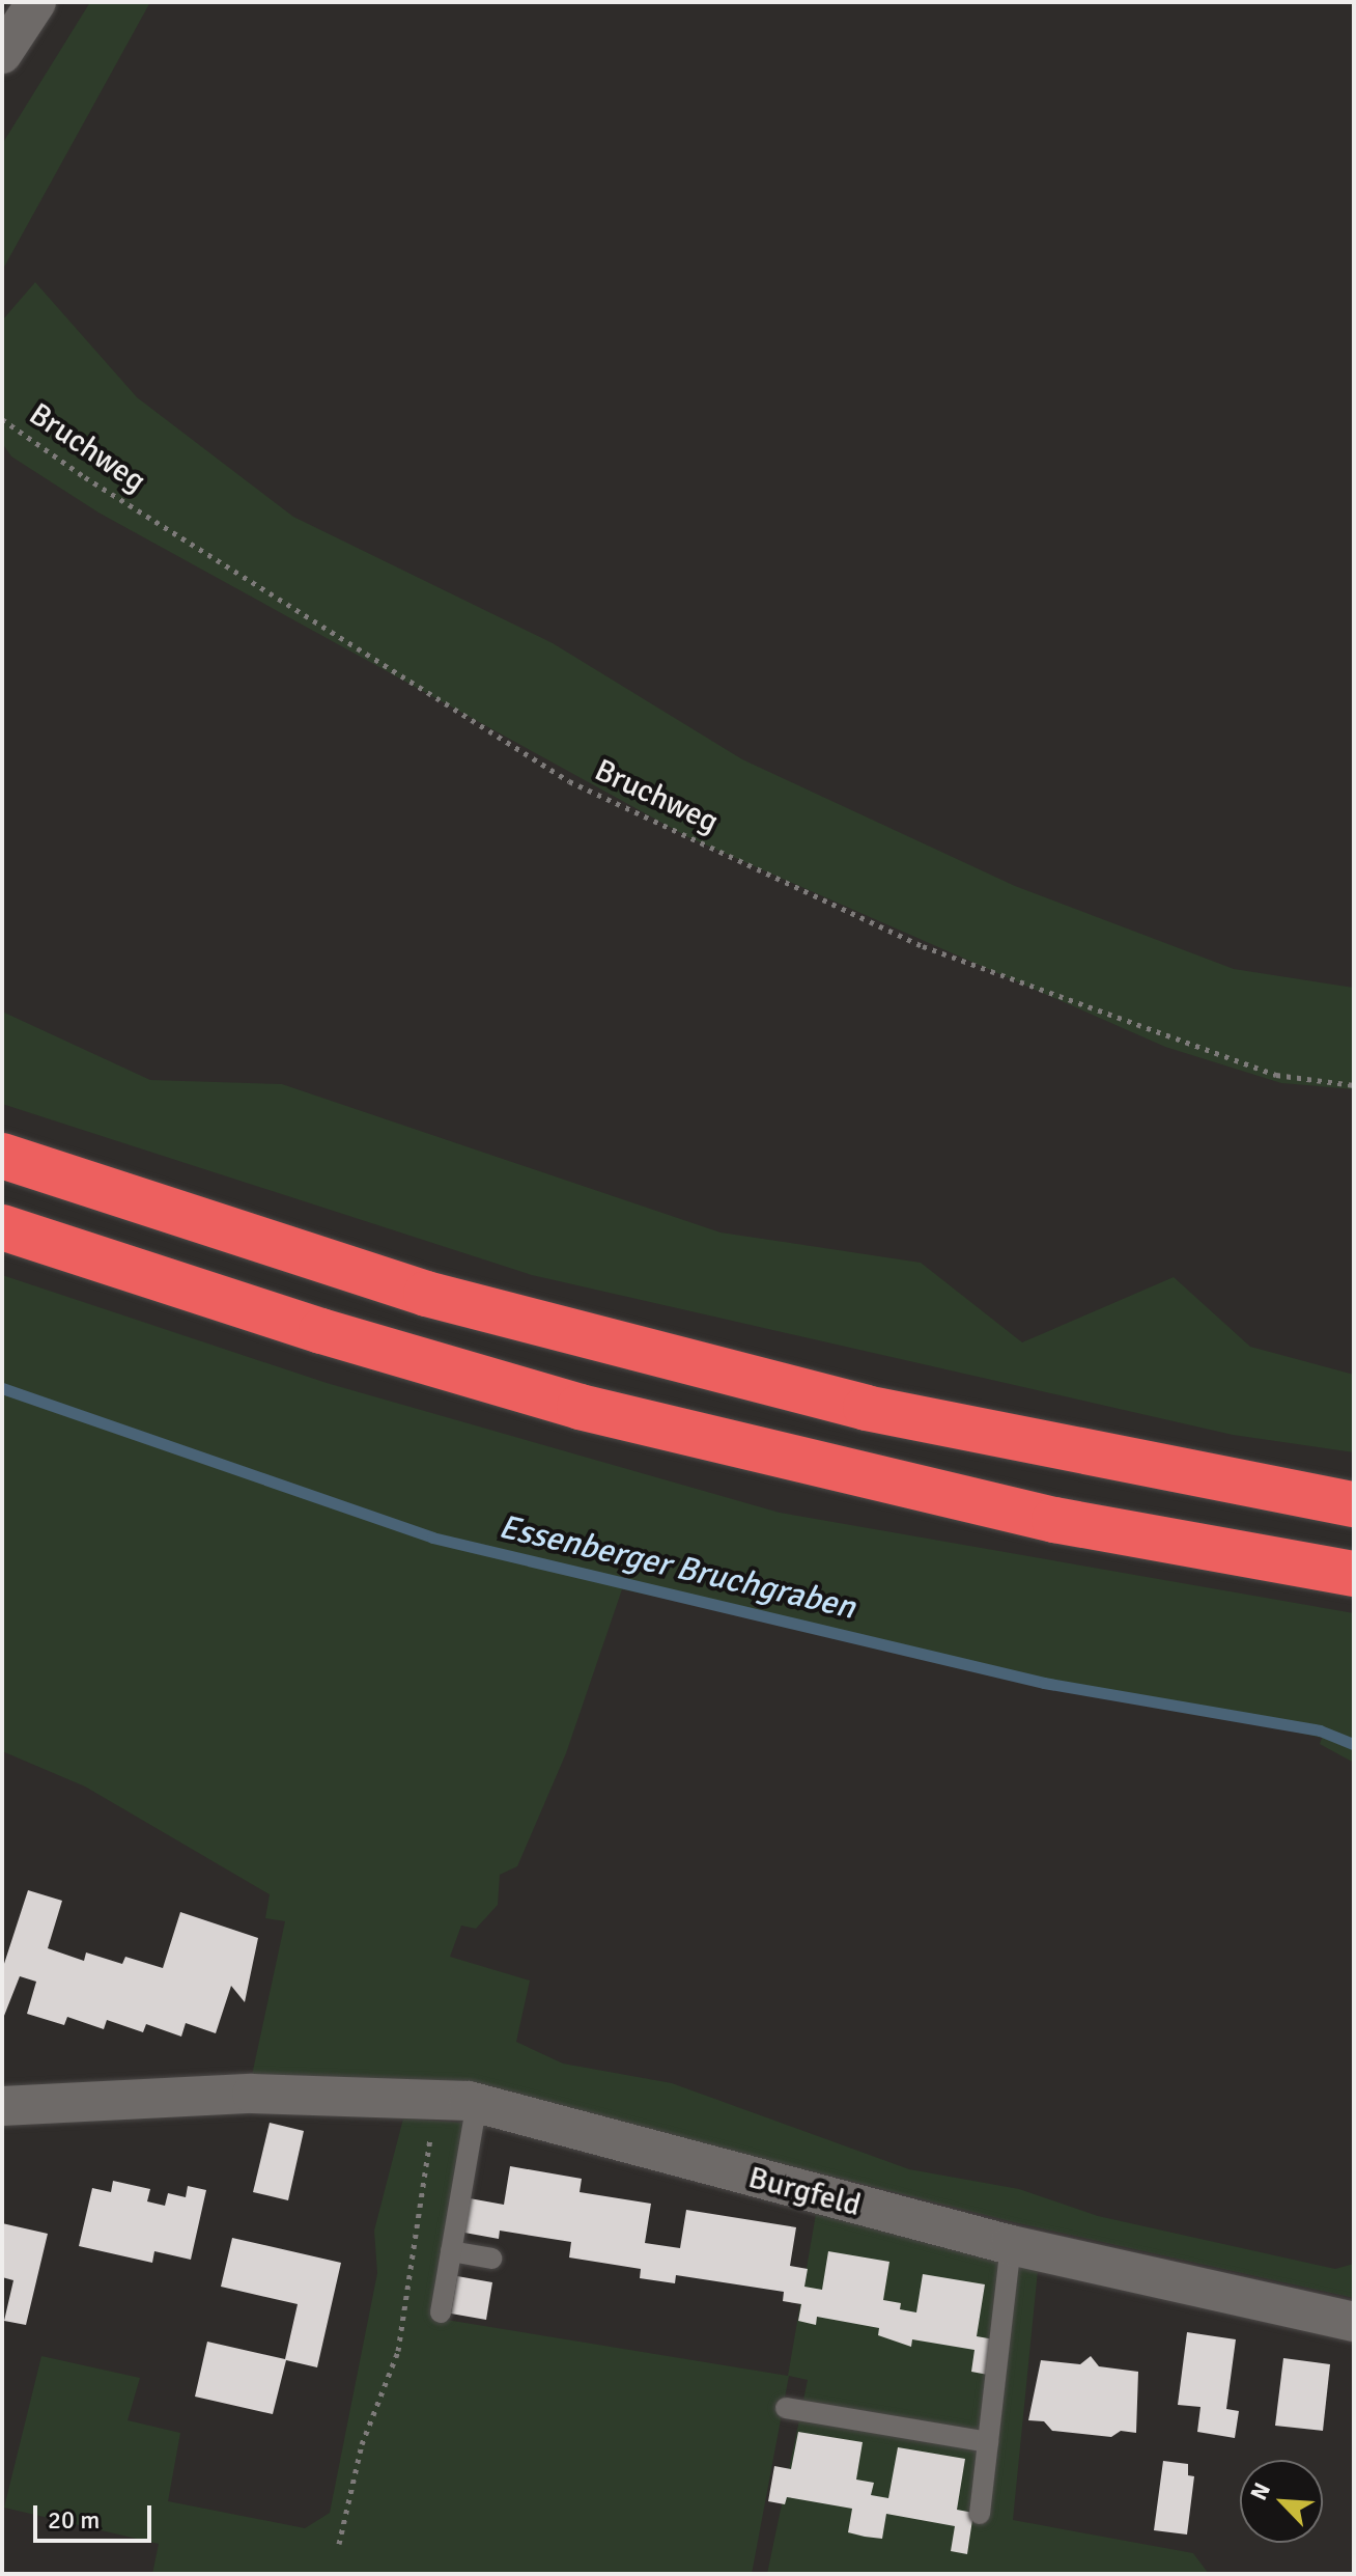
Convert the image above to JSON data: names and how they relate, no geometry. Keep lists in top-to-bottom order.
{
  "streets": {
    "street": ["Burgfeld"],
    "path": ["Bruchweg"]
  },
  "water": ["Essenberger Bruchgraben"],
  "scale_bar": "20 m",
  "north": "top left"
}
